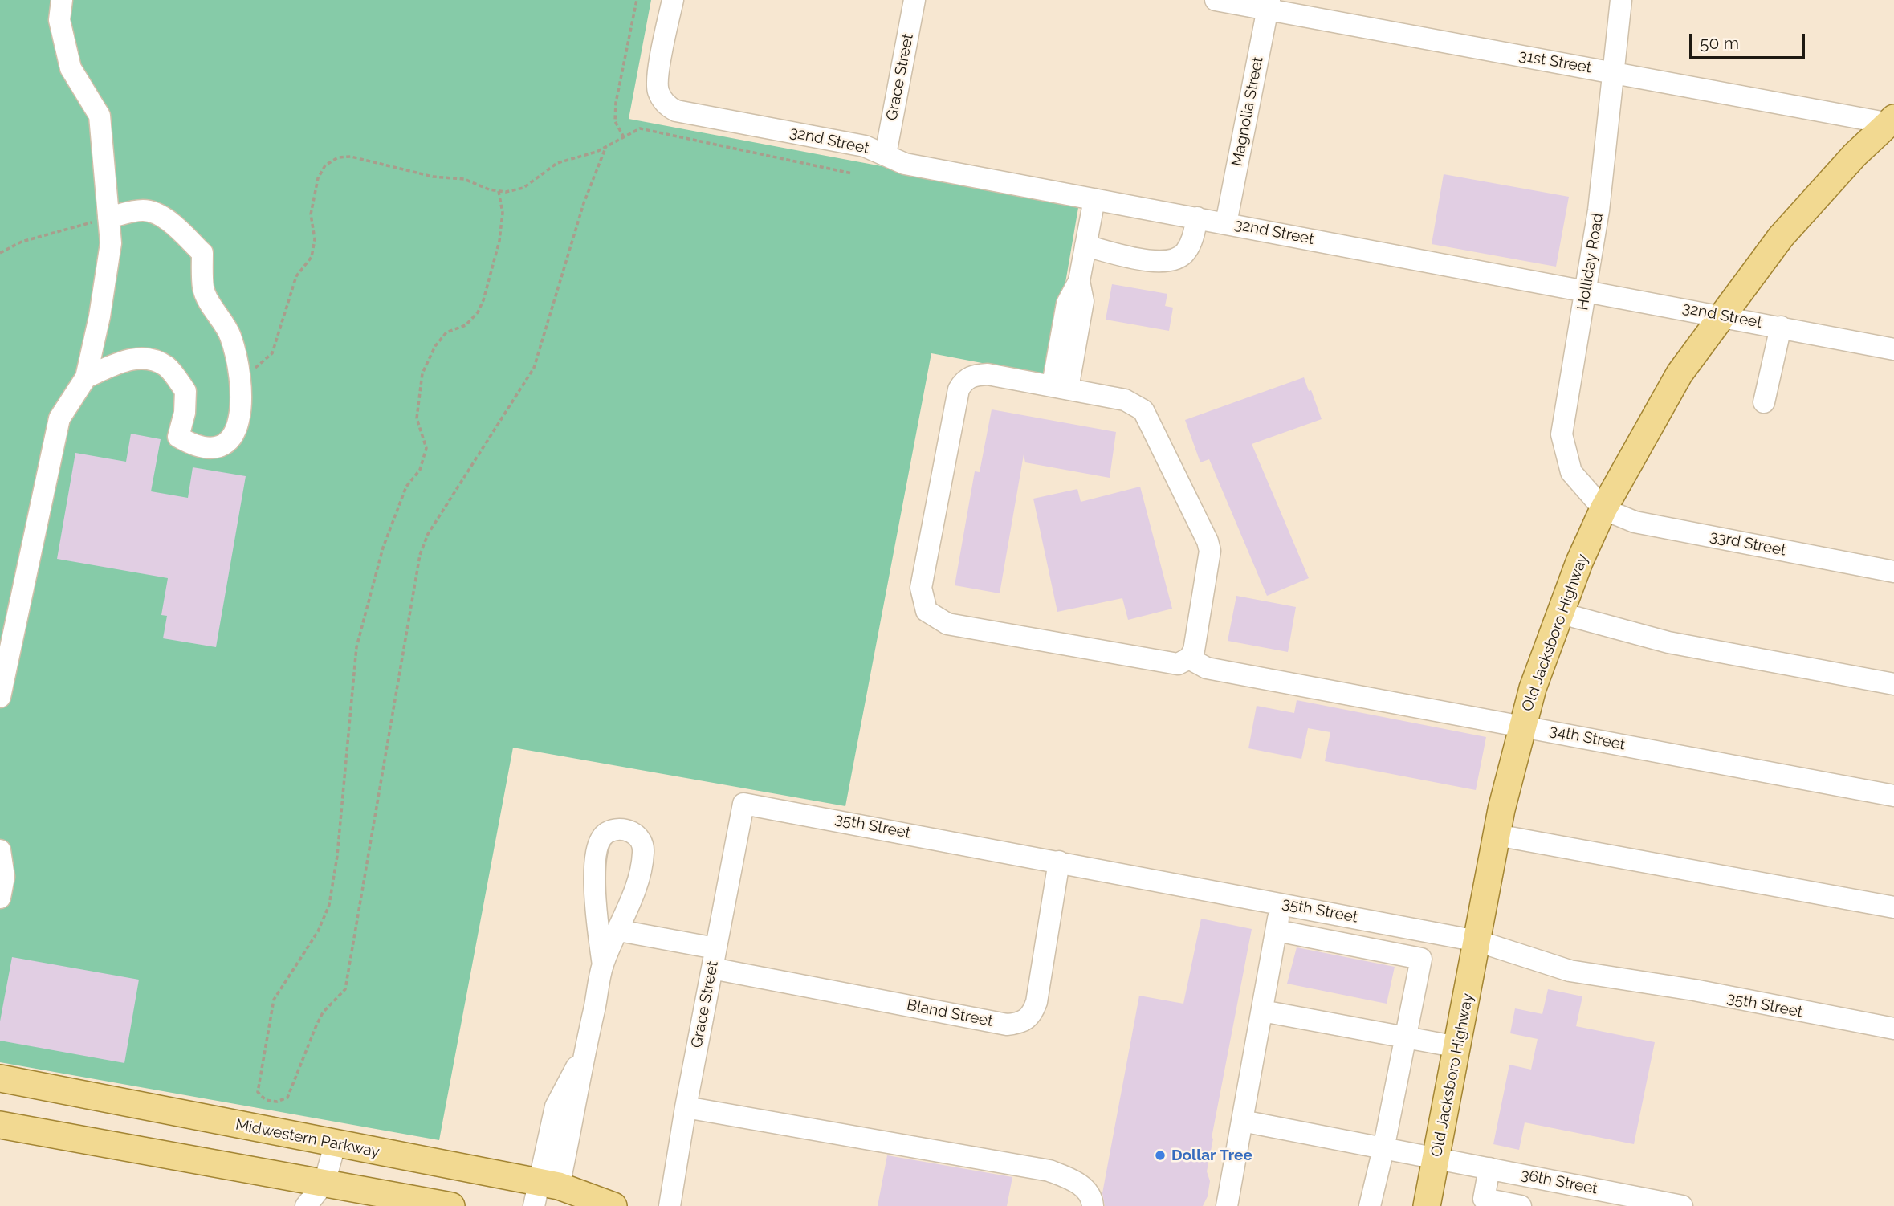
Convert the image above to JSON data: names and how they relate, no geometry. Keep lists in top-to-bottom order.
{
  "streets": {
    "main road": ["Old Jacksboro Highway", "Midwestern Parkway"],
    "street": [
      "31st Street",
      "Grace Street",
      "Magnolia Street",
      "32nd Street",
      "Holliday Road",
      "33rd Street",
      "34th Street",
      "35th Street",
      "Bland Street",
      "36th Street"
    ]
  },
  "crossings": [
    ["31st Street", "Magnolia Street"],
    ["31st Street", "Holliday Road"],
    ["31st Street", "Old Jacksboro Highway"],
    ["Grace Street", "32nd Street"],
    ["Grace Street", "35th Street"],
    ["Grace Street", "Bland Street"],
    ["Magnolia Street", "32nd Street"],
    ["32nd Street", "Holliday Road"],
    ["32nd Street", "Old Jacksboro Highway"],
    ["Holliday Road", "33rd Street"],
    ["Holliday Road", "Old Jacksboro Highway"],
    ["33rd Street", "Old Jacksboro Highway"],
    ["Old Jacksboro Highway", "34th Street"],
    ["Old Jacksboro Highway", "35th Street"],
    ["Old Jacksboro Highway", "36th Street"],
    ["35th Street", "Bland Street"]
  ],
  "places": ["Dollar Tree"],
  "scale_bar": "50 m"
}
